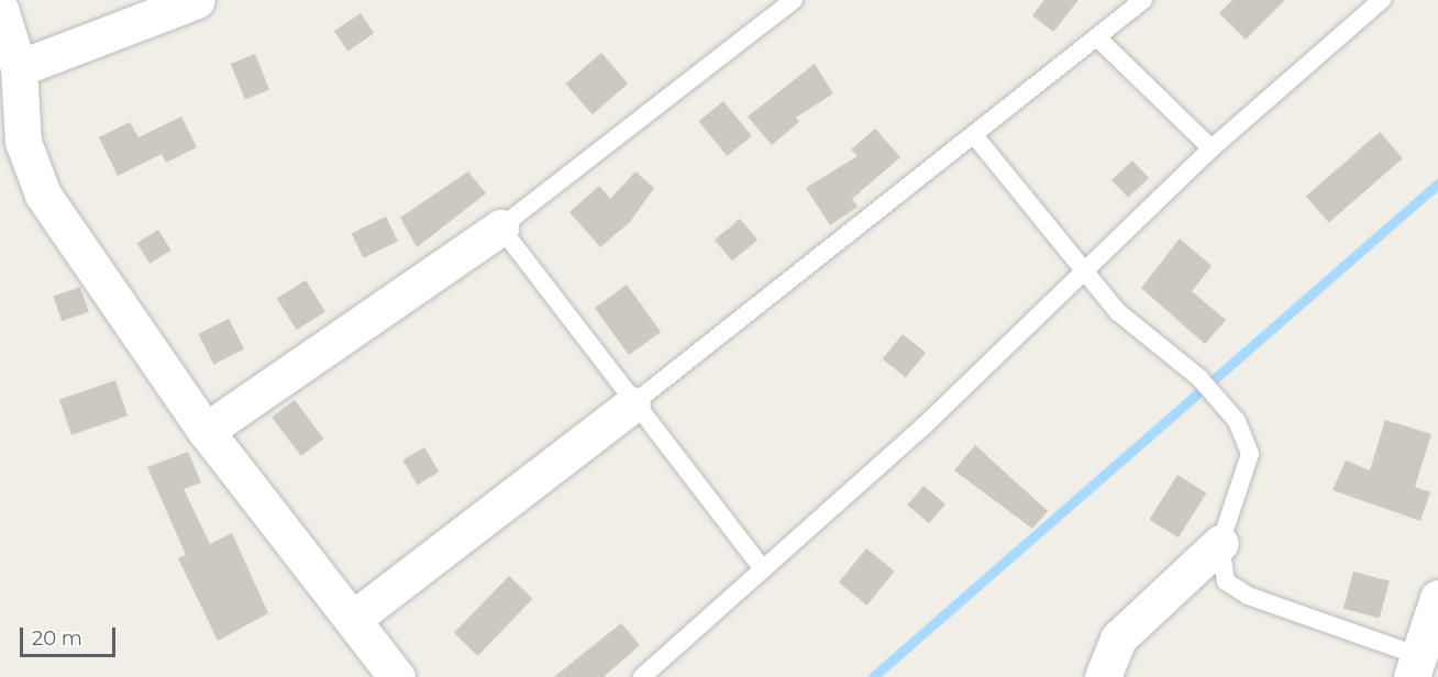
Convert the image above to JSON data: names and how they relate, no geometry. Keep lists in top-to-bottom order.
{
  "scale_bar": "20 m"
}
